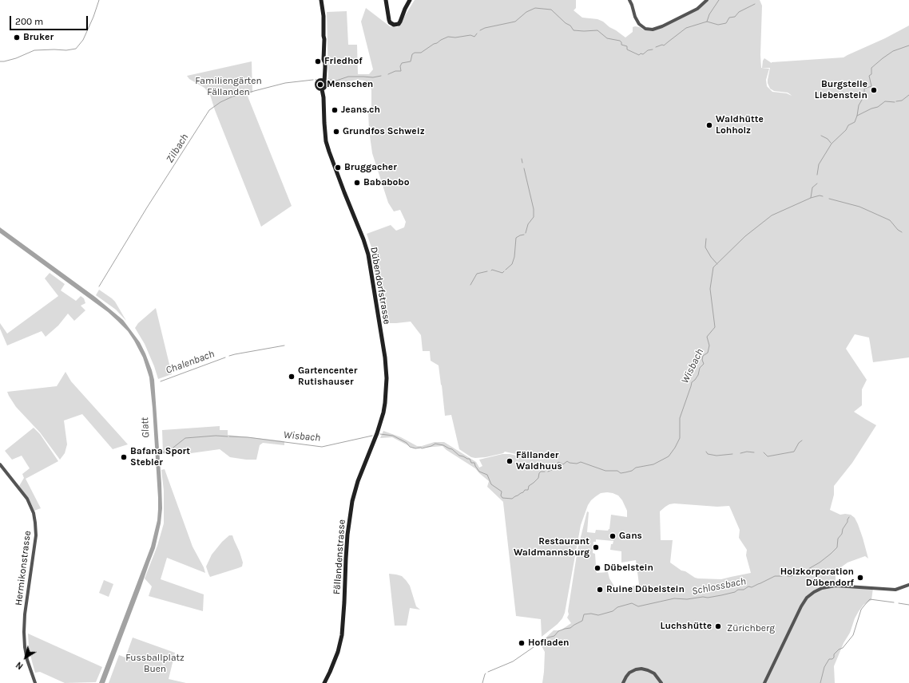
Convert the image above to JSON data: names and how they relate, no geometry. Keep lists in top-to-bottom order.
{
  "streets": {
    "main road": ["Dübendorfstrasse", "Fällandenstrasse"],
    "street": ["Hermikonstrasse"]
  },
  "crossings": [
    ["Dübendorfstrasse", "Fällandenstrasse"]
  ],
  "water": [
    "Zilbach",
    "Chalenbach",
    "Wisbach",
    "Glatt",
    "Schlossbach"
  ],
  "parks": ["Familiengärten Fällanden", "Zürichberg", "Fussballplatz Buen"],
  "places": [
    "Bruker",
    "Friedhof",
    "Menschen",
    "Burgstelle Liebenstein",
    "Jeans.ch",
    "Waldhütte Lohholz",
    "Grundfos Schweiz",
    "Bruggacher",
    "Bababobo",
    "Gartencenter Rutishauser",
    "Bafana Sport Stebler",
    "Fällander Waldhuus",
    "Gans",
    "Restaurant Waldmannsburg",
    "Dübelstein",
    "Holzkorporation Dübendorf",
    "Ruine Dübelstein",
    "Luchshütte",
    "Hofladen"
  ],
  "scale_bar": "200 m",
  "north": "bottom left"
}
